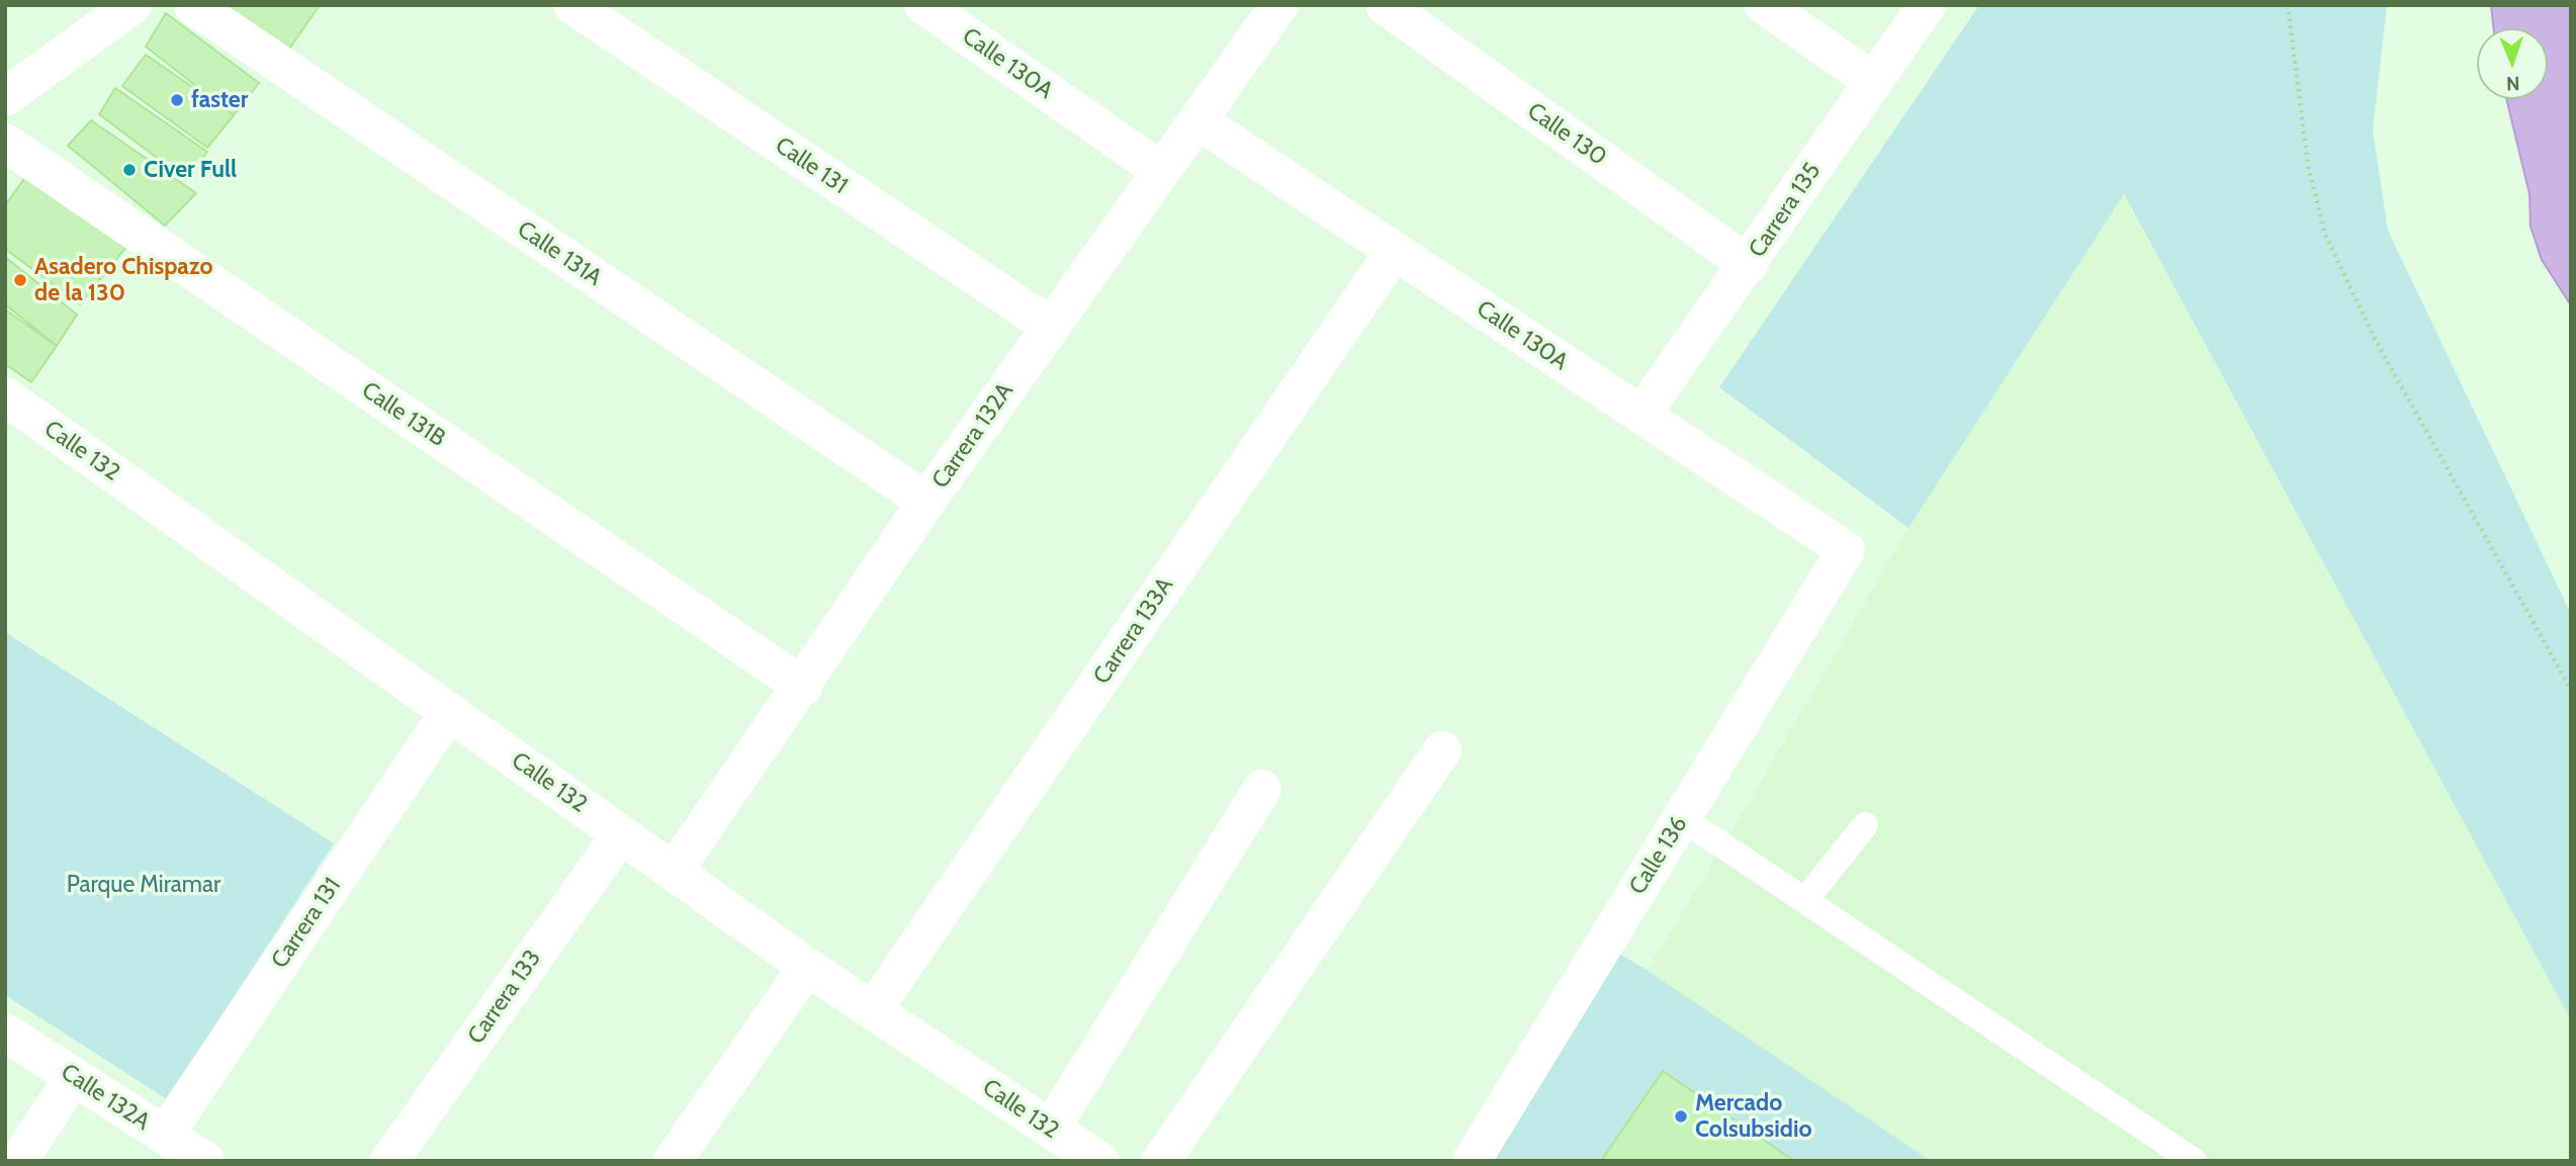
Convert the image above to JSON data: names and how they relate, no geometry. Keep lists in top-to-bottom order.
{
  "streets": {
    "street": [
      "Calle 130A",
      "Calle 130",
      "Calle 131",
      "Carrera 135",
      "Calle 131A",
      "Calle 131B",
      "Carrera 132A",
      "Calle 132",
      "Carrera 133A",
      "Calle 136",
      "Carrera 131",
      "Carrera 133",
      "Calle 132A"
    ]
  },
  "crossings": [
    ["Calle 130A", "Carrera 135"],
    ["Calle 130A", "Carrera 132A"],
    ["Calle 130A", "Carrera 133A"],
    ["Calle 130A", "Calle 136"],
    ["Calle 130", "Carrera 135"],
    ["Calle 131", "Carrera 132A"],
    ["Calle 131A", "Carrera 132A"],
    ["Calle 131B", "Carrera 132A"],
    ["Carrera 132A", "Calle 132"],
    ["Calle 132", "Carrera 133A"],
    ["Calle 132", "Carrera 131"],
    ["Calle 132", "Carrera 133"],
    ["Carrera 131", "Calle 132A"]
  ],
  "parks": ["Parque Miramar"],
  "places": [
    "faster",
    "Civer Full",
    "Asadero Chispazo de la 130",
    "Mercado Colsubsidio"
  ],
  "north": "bottom"
}
